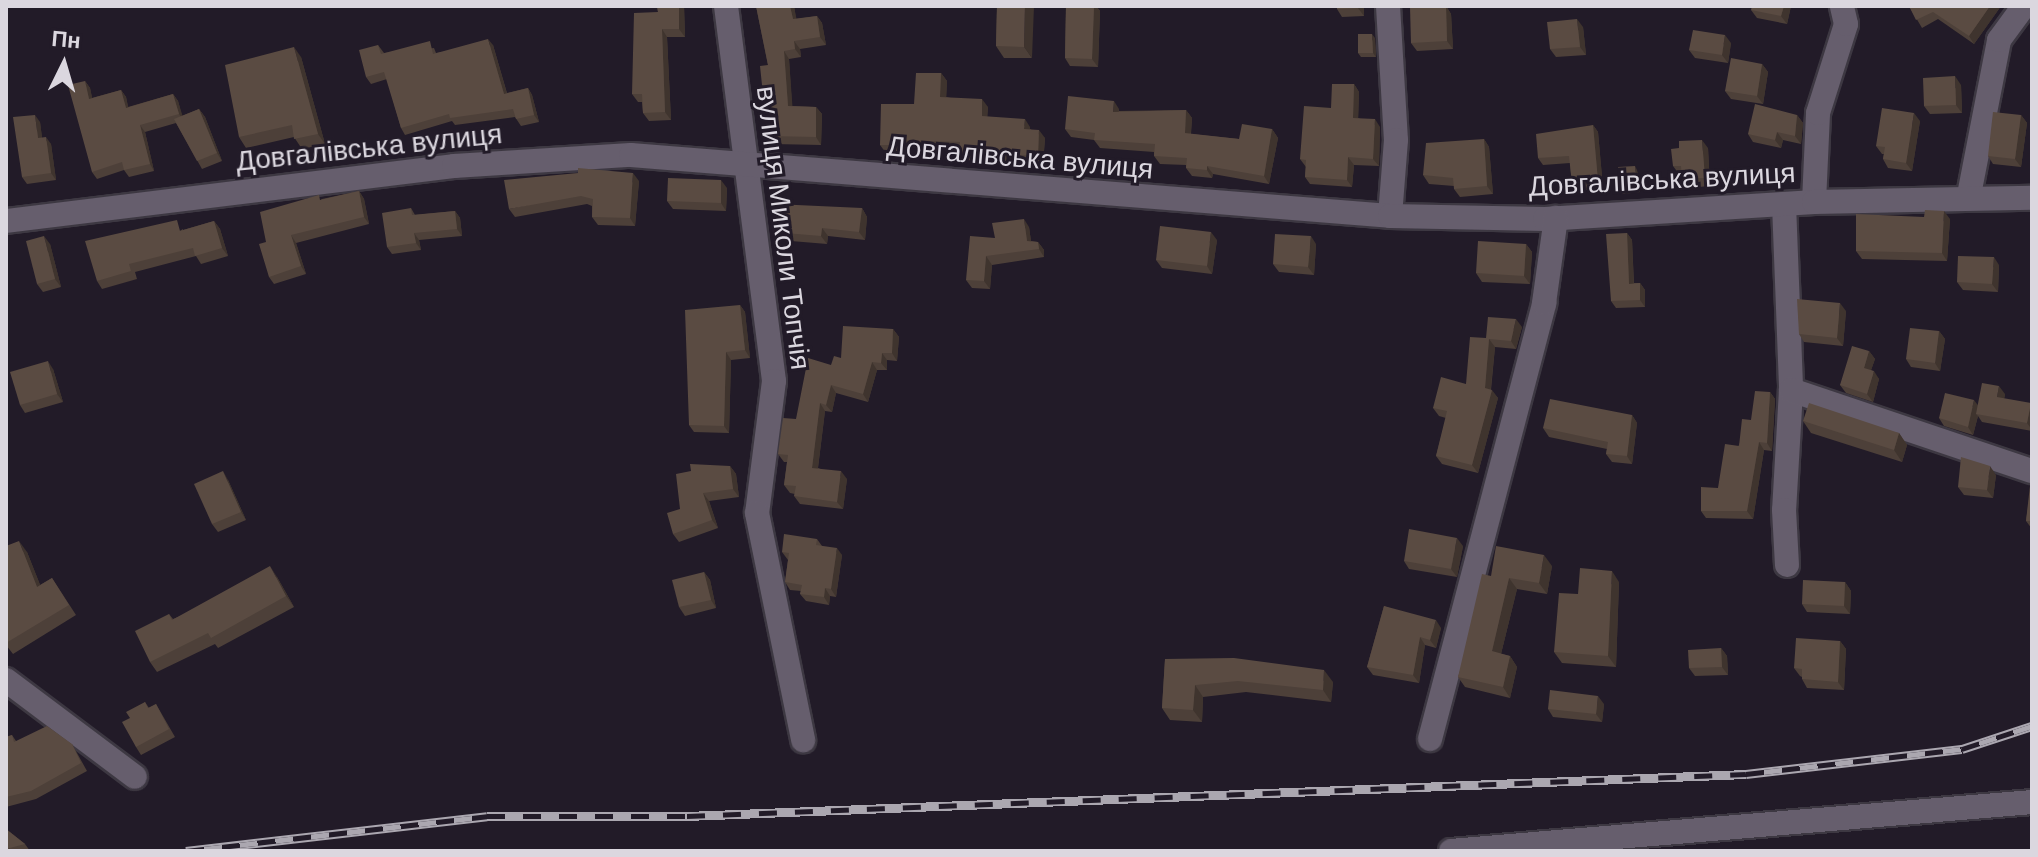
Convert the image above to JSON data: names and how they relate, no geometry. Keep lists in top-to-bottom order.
{
  "streets": {
    "street": ["Довгалівська вулиця", "вулиця Миколи Топчія"]
  },
  "crossings": [
    ["Довгалівська вулиця", "вулиця Миколи Топчія"]
  ],
  "north": "top"
}
